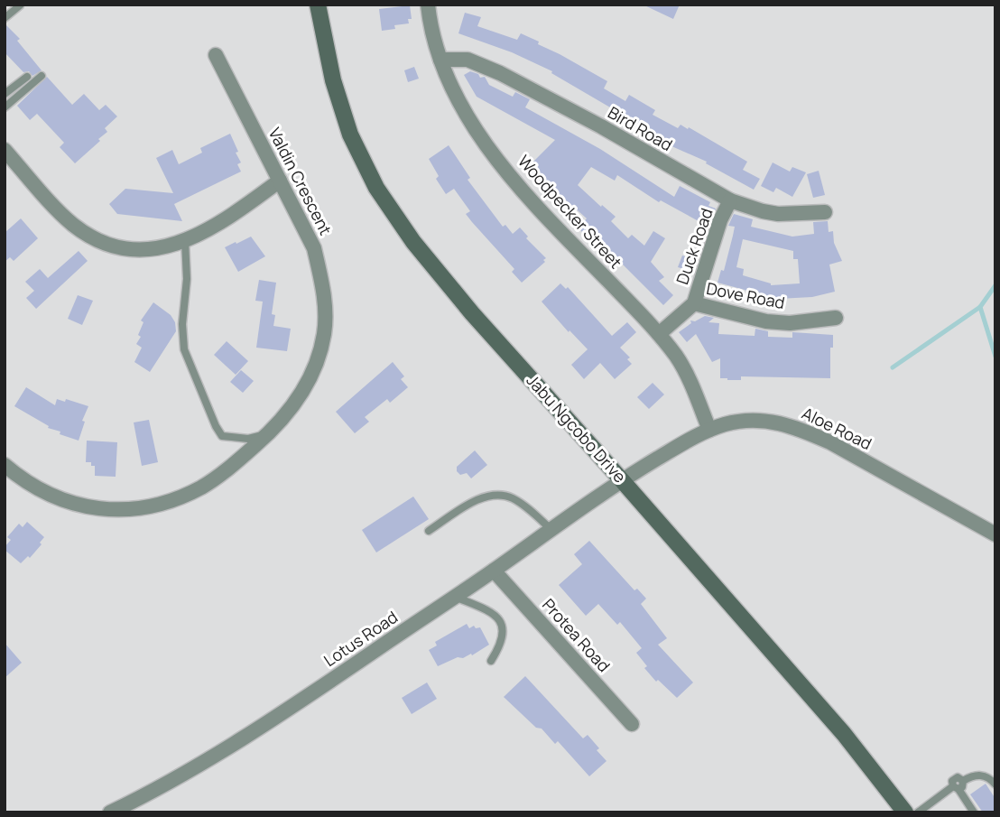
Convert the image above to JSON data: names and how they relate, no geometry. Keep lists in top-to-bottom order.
{
  "streets": {
    "main road": ["Jabu Ngcobo Drive"],
    "street": [
      "Bird Road",
      "Valdin Crescent",
      "Woodpecker Street",
      "Duck Road",
      "Dove Road",
      "Aloe Road",
      "Protea Road",
      "Lotus Road"
    ]
  },
  "crossings": [
    ["Bird Road", "Woodpecker Street"],
    ["Bird Road", "Duck Road"],
    ["Woodpecker Street", "Dove Road"],
    ["Woodpecker Street", "Aloe Road"],
    ["Duck Road", "Dove Road"],
    ["Jabu Ngcobo Drive", "Aloe Road"],
    ["Jabu Ngcobo Drive", "Lotus Road"],
    ["Aloe Road", "Lotus Road"],
    ["Protea Road", "Lotus Road"]
  ]
}
